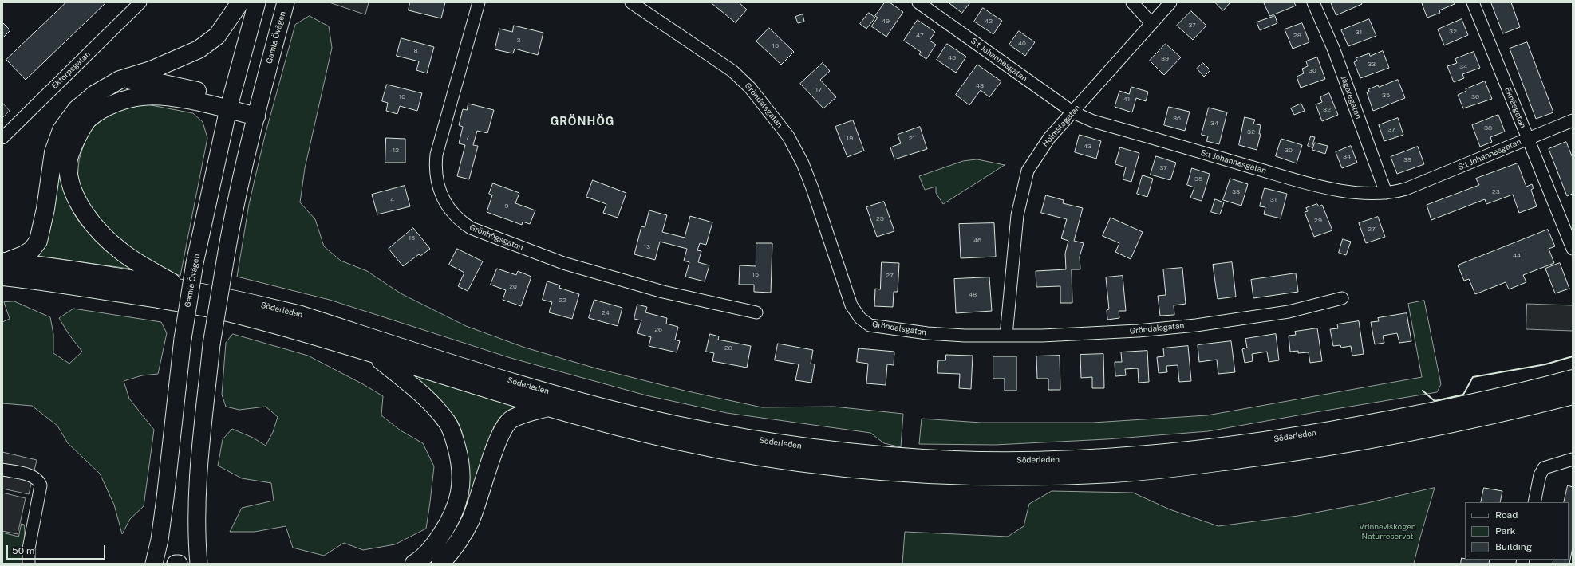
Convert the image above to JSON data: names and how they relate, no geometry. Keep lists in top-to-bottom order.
{
  "streets": {
    "highway": ["Söderleden"],
    "main road": ["Gamla Övägen"],
    "street": [
      "S:t Johannesgatan",
      "Ektorpsgatan",
      "Jägaregatan",
      "Gröndalsgatan",
      "Eknäsgatan",
      "Holmstagatan",
      "Grönhögsgatan"
    ]
  },
  "crossings": [
    ["S:t Johannesgatan", "Jägaregatan"],
    ["S:t Johannesgatan", "Eknäsgatan"],
    ["S:t Johannesgatan", "Holmstagatan"],
    ["Gröndalsgatan", "Holmstagatan"]
  ],
  "districts": ["GRÖNHÖG"],
  "parks": ["Vrinneviskogen Naturreservat"],
  "house_numbers": [
    "49",
    "42",
    "37",
    "32",
    "31",
    "47",
    "28",
    "3",
    "40",
    "15",
    "8",
    "45",
    "39",
    "33",
    "34",
    "30",
    "43",
    "17",
    "35",
    "10",
    "36",
    "41",
    "32",
    "36",
    "34",
    "38",
    "37",
    "32",
    "7",
    "19",
    "21",
    "43",
    "12",
    "30",
    "34",
    "39",
    "37",
    "35",
    "33",
    "23",
    "14",
    "31",
    "9",
    "25",
    "29",
    "27",
    "16",
    "46",
    "13",
    "44",
    "15",
    "27",
    "20",
    "48",
    "22",
    "24",
    "26",
    "28"
  ],
  "legend": ["Road", "Park", "Building"],
  "scale_bar": "50 m"
}
